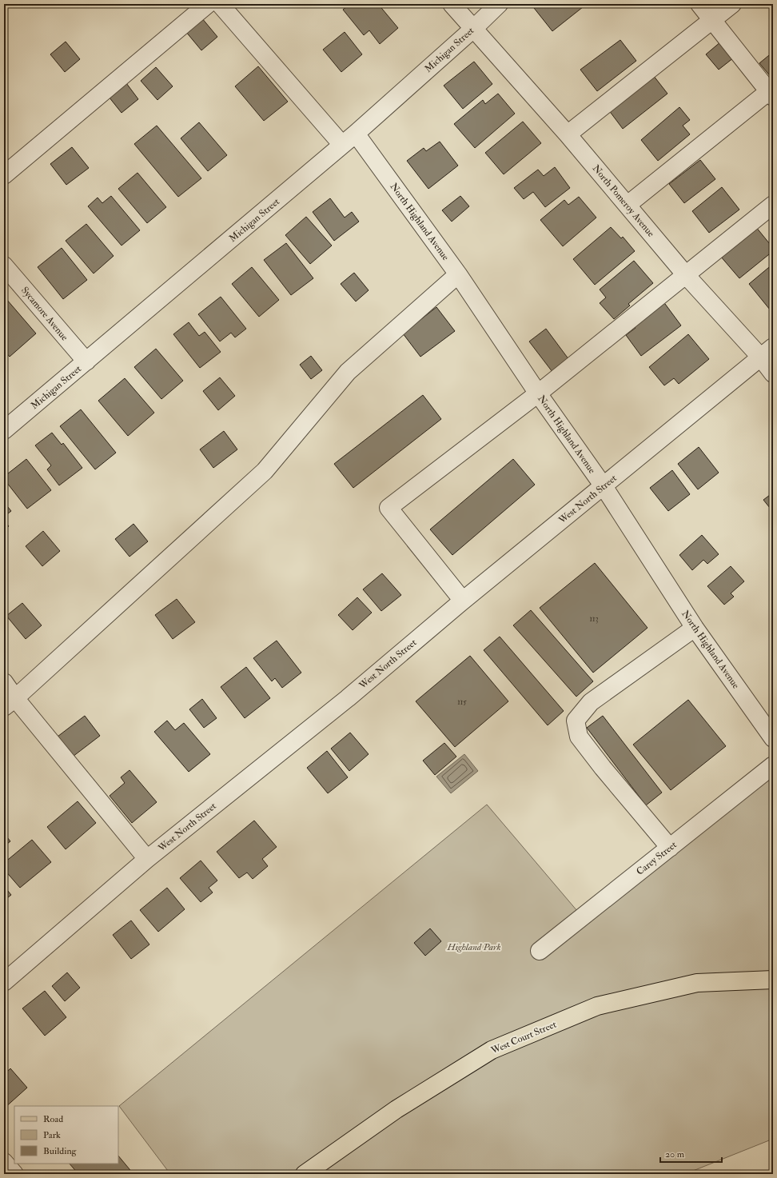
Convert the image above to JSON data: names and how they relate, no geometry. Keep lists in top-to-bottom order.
{
  "streets": {
    "main road": ["West Court Street"],
    "street": [
      "Michigan Street",
      "North Pomeroy Avenue",
      "North Highland Avenue",
      "Sycamore Avenue",
      "West North Street",
      "Carey Street"
    ]
  },
  "crossings": [
    ["Michigan Street", "North Pomeroy Avenue"],
    ["Michigan Street", "North Highland Avenue"],
    ["Michigan Street", "Sycamore Avenue"],
    ["North Pomeroy Avenue", "West North Street"],
    ["North Highland Avenue", "West North Street"]
  ],
  "parks": ["Highland Park"],
  "house_numbers": ["113", "115"],
  "legend": ["Road", "Park", "Building"],
  "scale_bar": "20 m"
}
